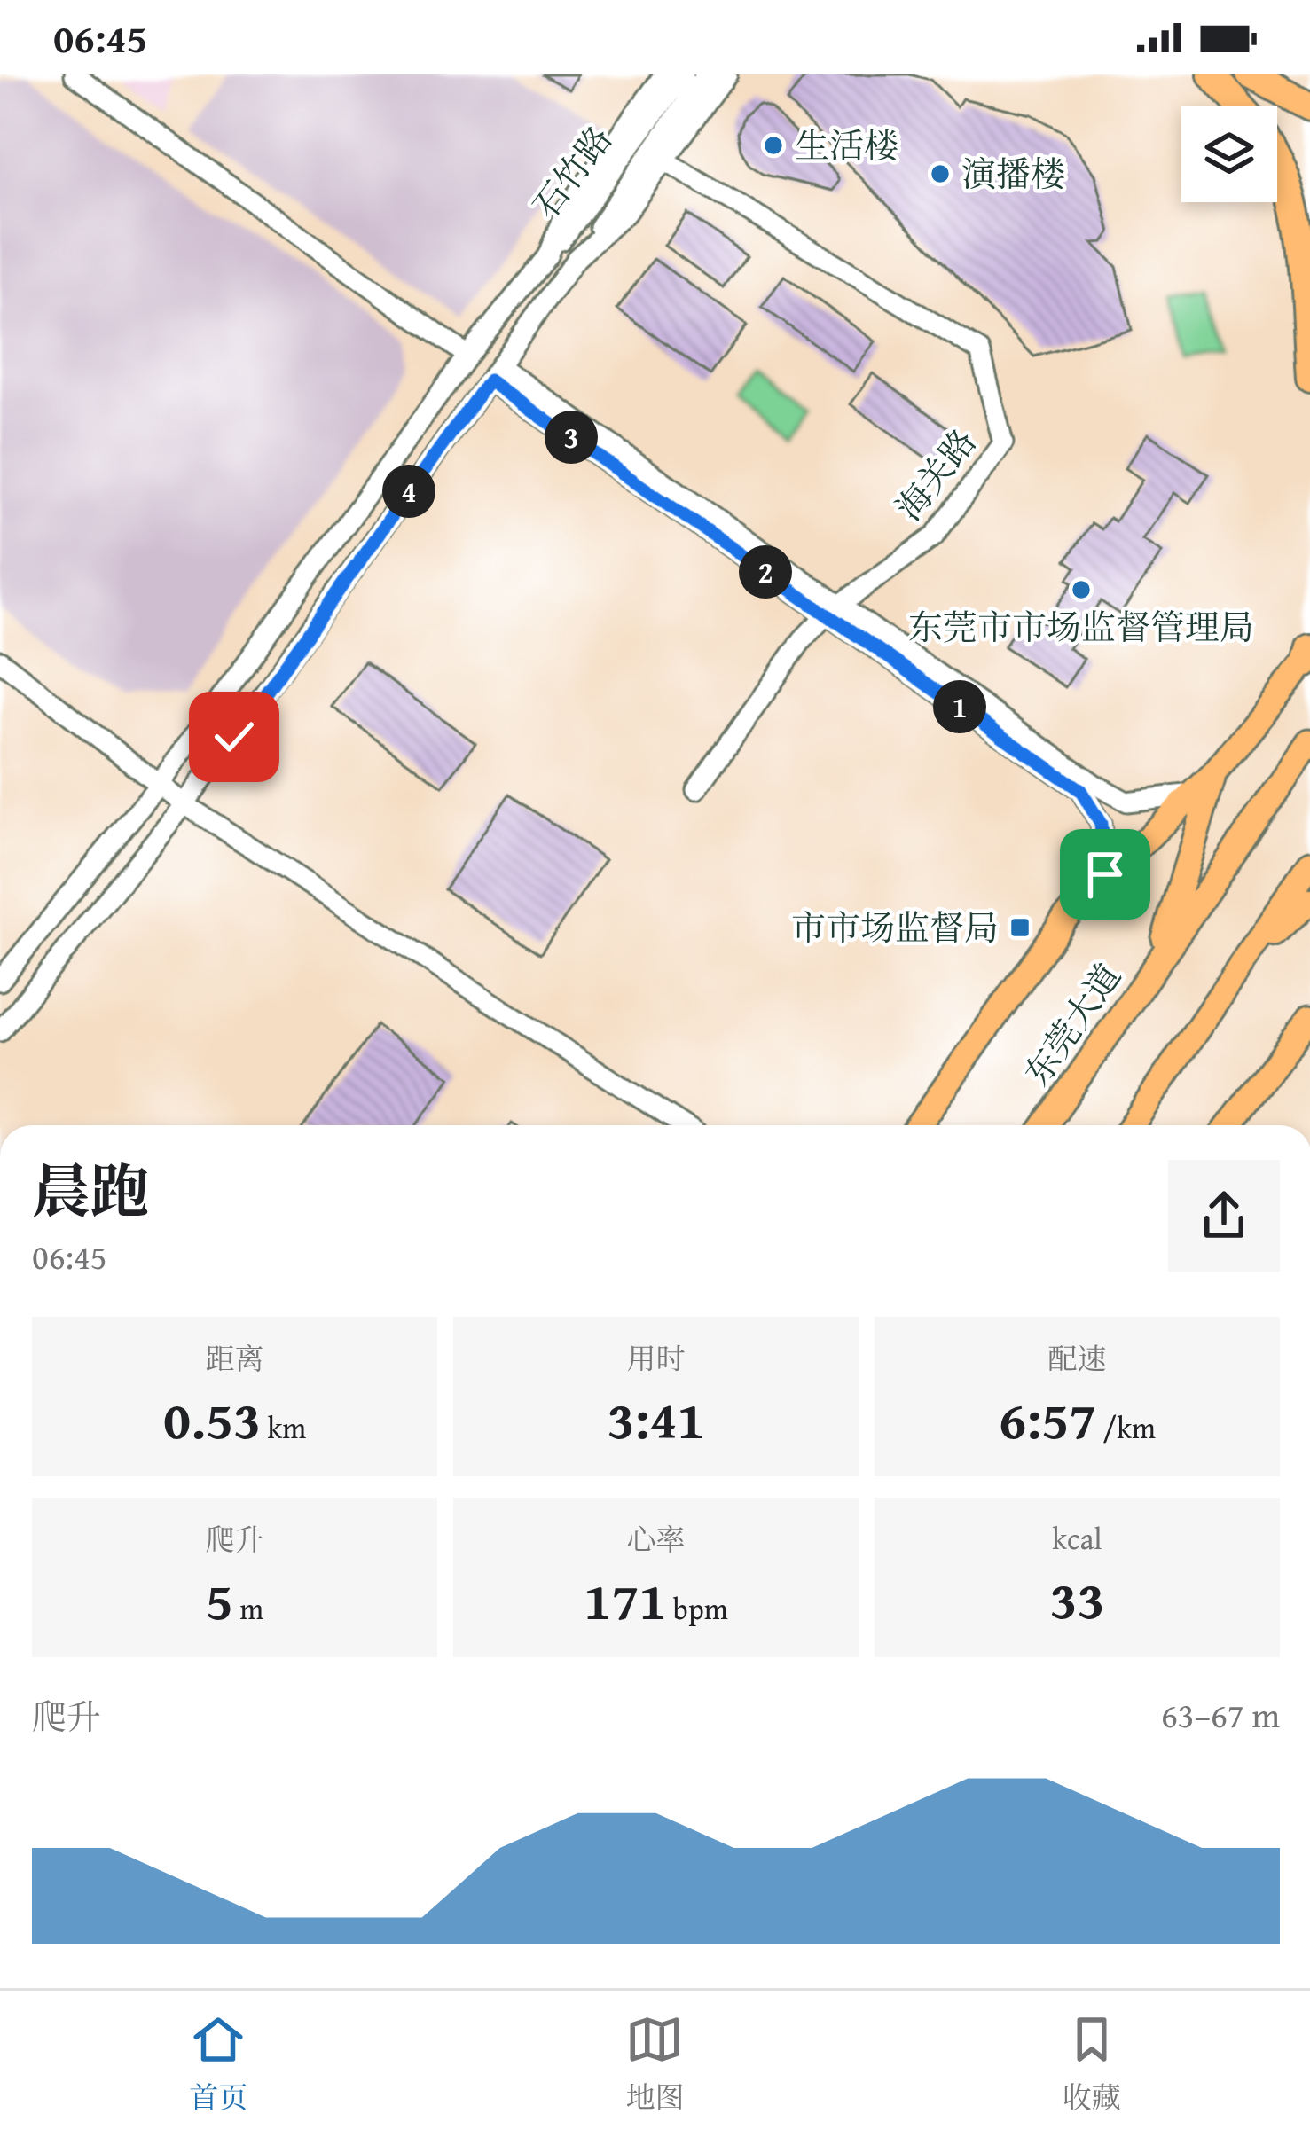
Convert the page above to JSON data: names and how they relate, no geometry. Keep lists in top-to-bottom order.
{
  "streets": {
    "main road": ["东莞大道"],
    "street": ["石竹路", "海关路"]
  },
  "places": {
    "other": ["生活楼", "演播楼", "东莞市市场监督管理局"],
    "transit": ["市市场监督局"]
  },
  "page": {
    "status": "06:45",
    "pins": [
      "3",
      "4",
      "2",
      "1"
    ],
    "heading": ["晨跑", "06:45"],
    "stats": [
      ["距离", "0.53 km"],
      ["用时", "3:41"],
      ["配速", "6:57 /km"],
      ["爬升", "5 m"],
      ["心率", "171 bpm"],
      ["kcal", "33"]
    ],
    "chart": ["爬升", "63–67 m"],
    "tabs": ["首页", "地图", "收藏"]
  }
}
